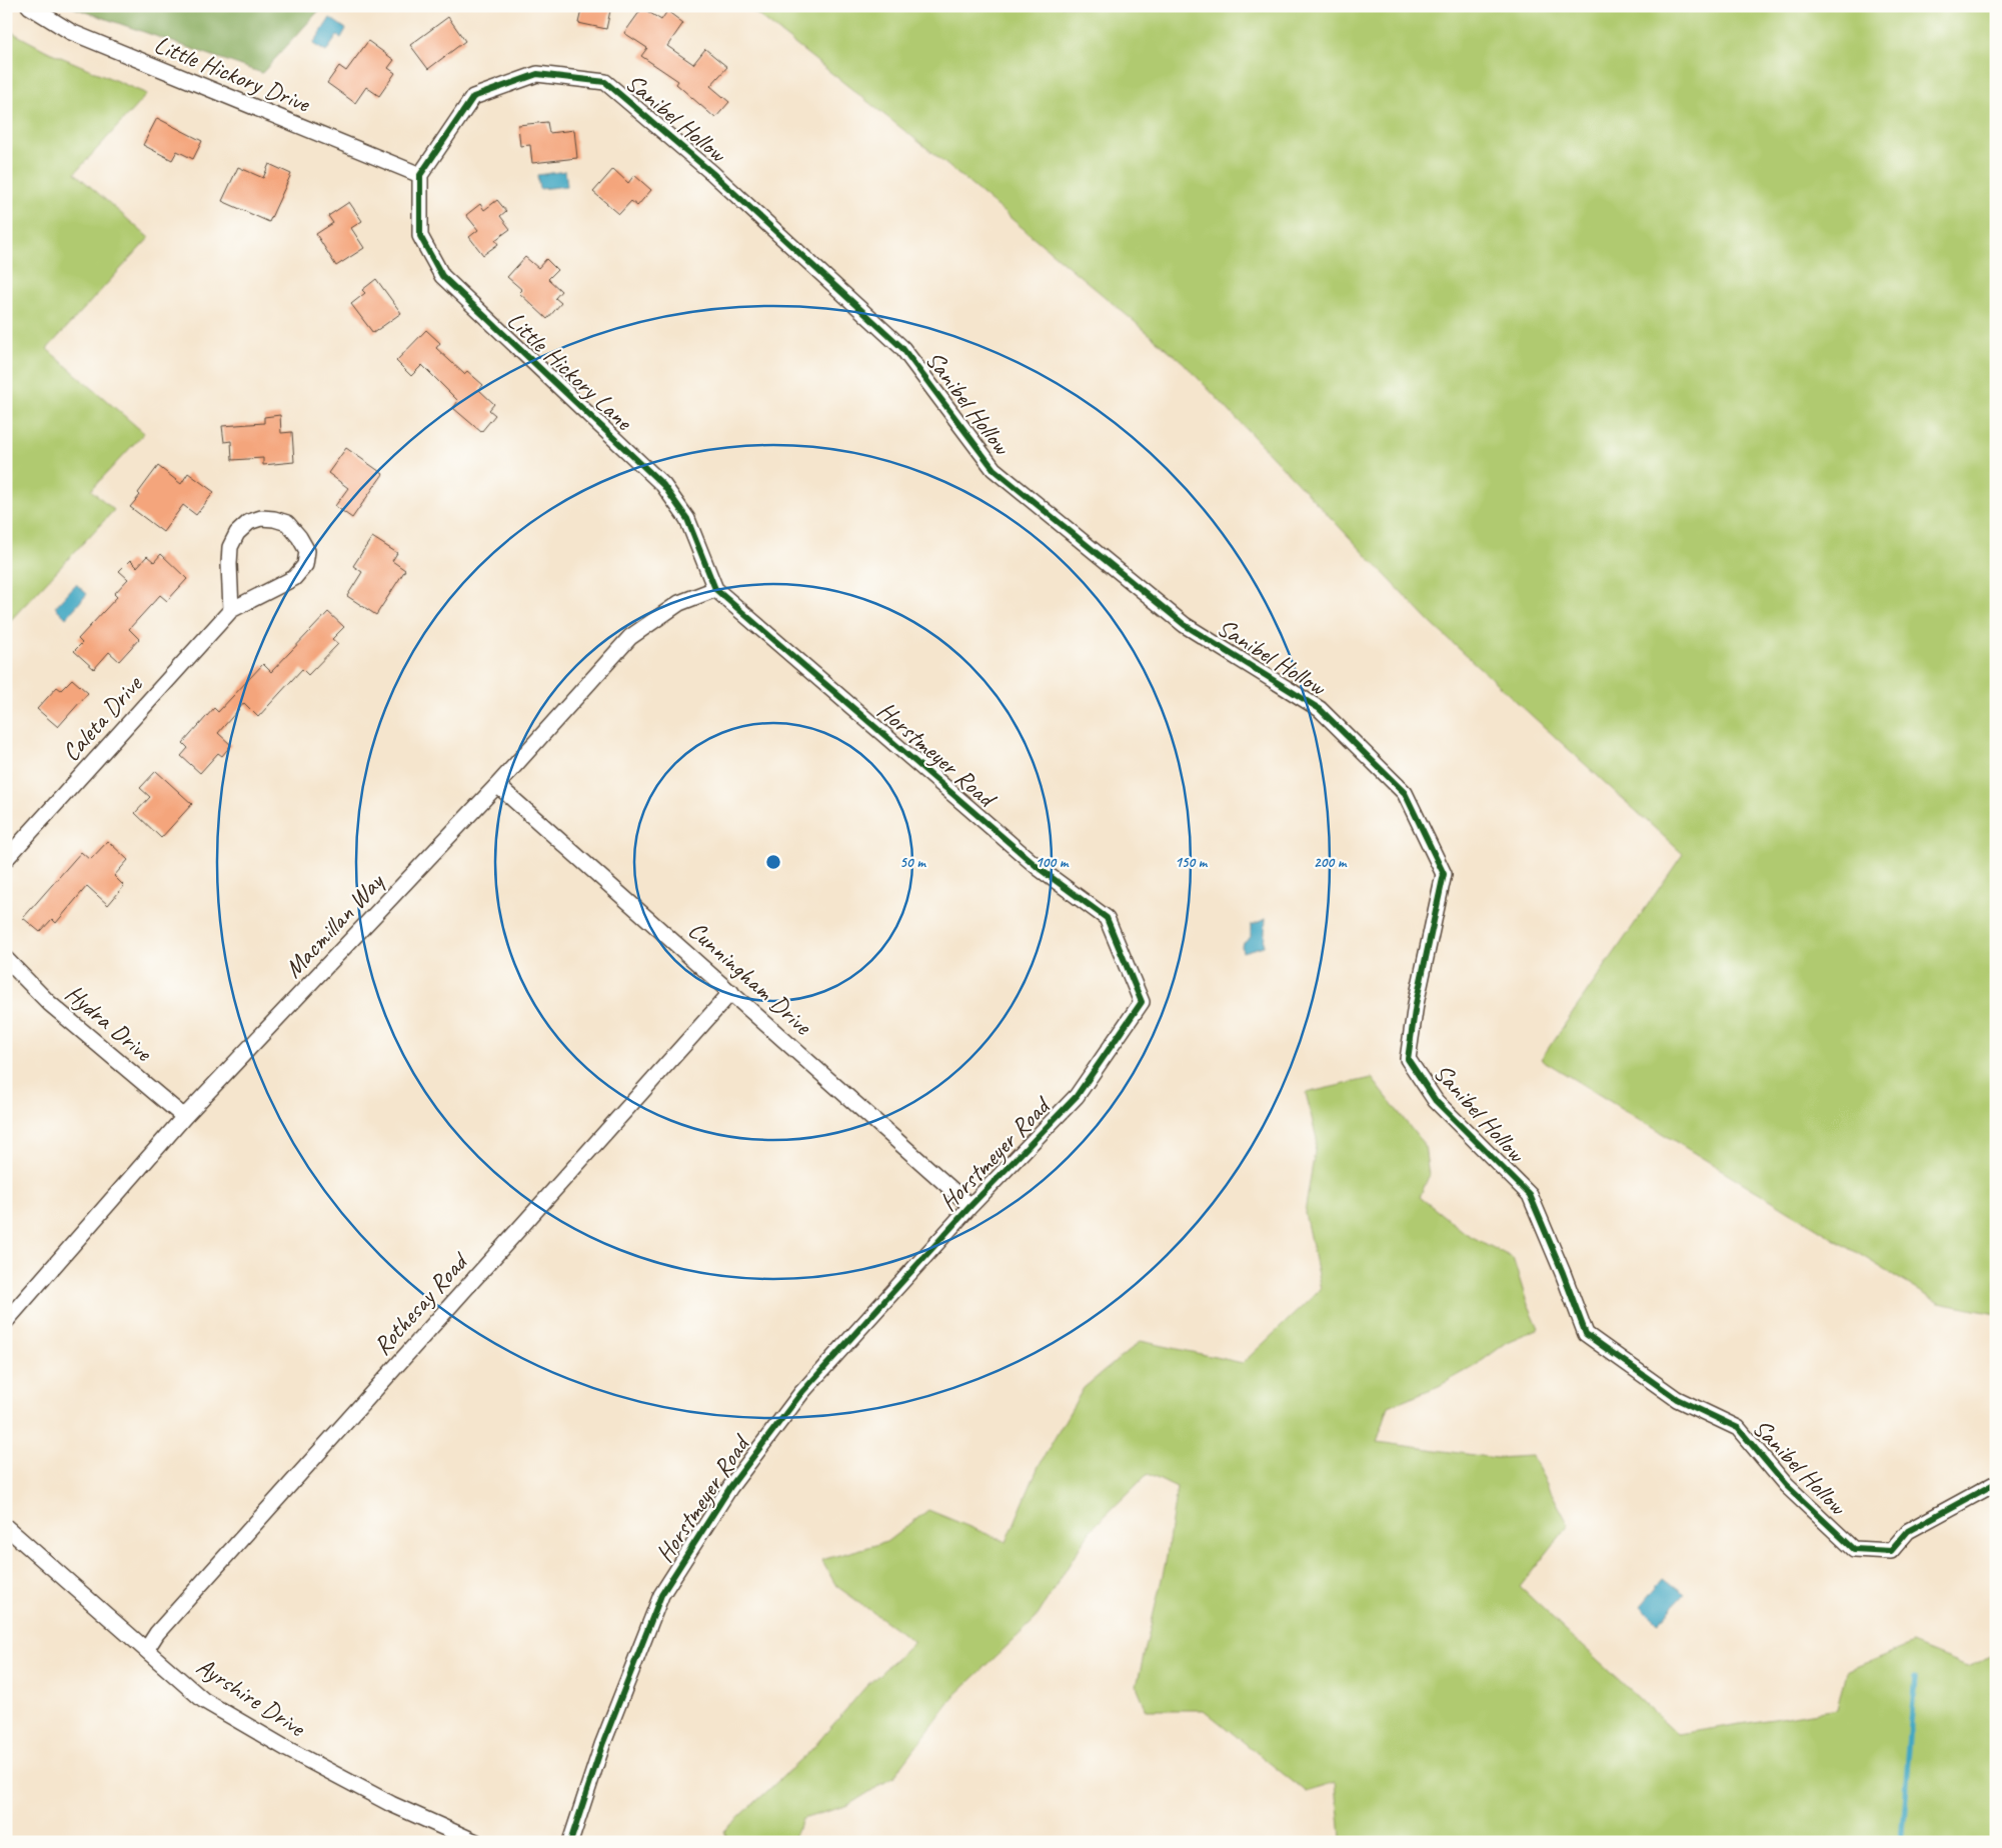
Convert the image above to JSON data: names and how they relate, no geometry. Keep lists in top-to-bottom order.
{
  "streets": {
    "street": [
      "Little Hickory Drive",
      "Sanibel Hollow",
      "Little Hickory Lane",
      "Caleta Drive",
      "Horstmeyer Road",
      "Macmillan Way",
      "Cunningham Drive",
      "Hydra Drive",
      "Rothesay Road",
      "Ayrshire Drive"
    ]
  },
  "crossings": [
    ["Little Hickory Drive", "Sanibel Hollow"],
    ["Little Hickory Drive", "Little Hickory Lane"],
    ["Sanibel Hollow", "Little Hickory Lane"],
    ["Little Hickory Lane", "Horstmeyer Road"],
    ["Little Hickory Lane", "Macmillan Way"],
    ["Horstmeyer Road", "Macmillan Way"],
    ["Horstmeyer Road", "Cunningham Drive"],
    ["Macmillan Way", "Cunningham Drive"],
    ["Macmillan Way", "Hydra Drive"],
    ["Cunningham Drive", "Rothesay Road"],
    ["Rothesay Road", "Ayrshire Drive"]
  ],
  "rings": [
    "50 m",
    "100 m",
    "150 m",
    "200 m"
  ]
}
